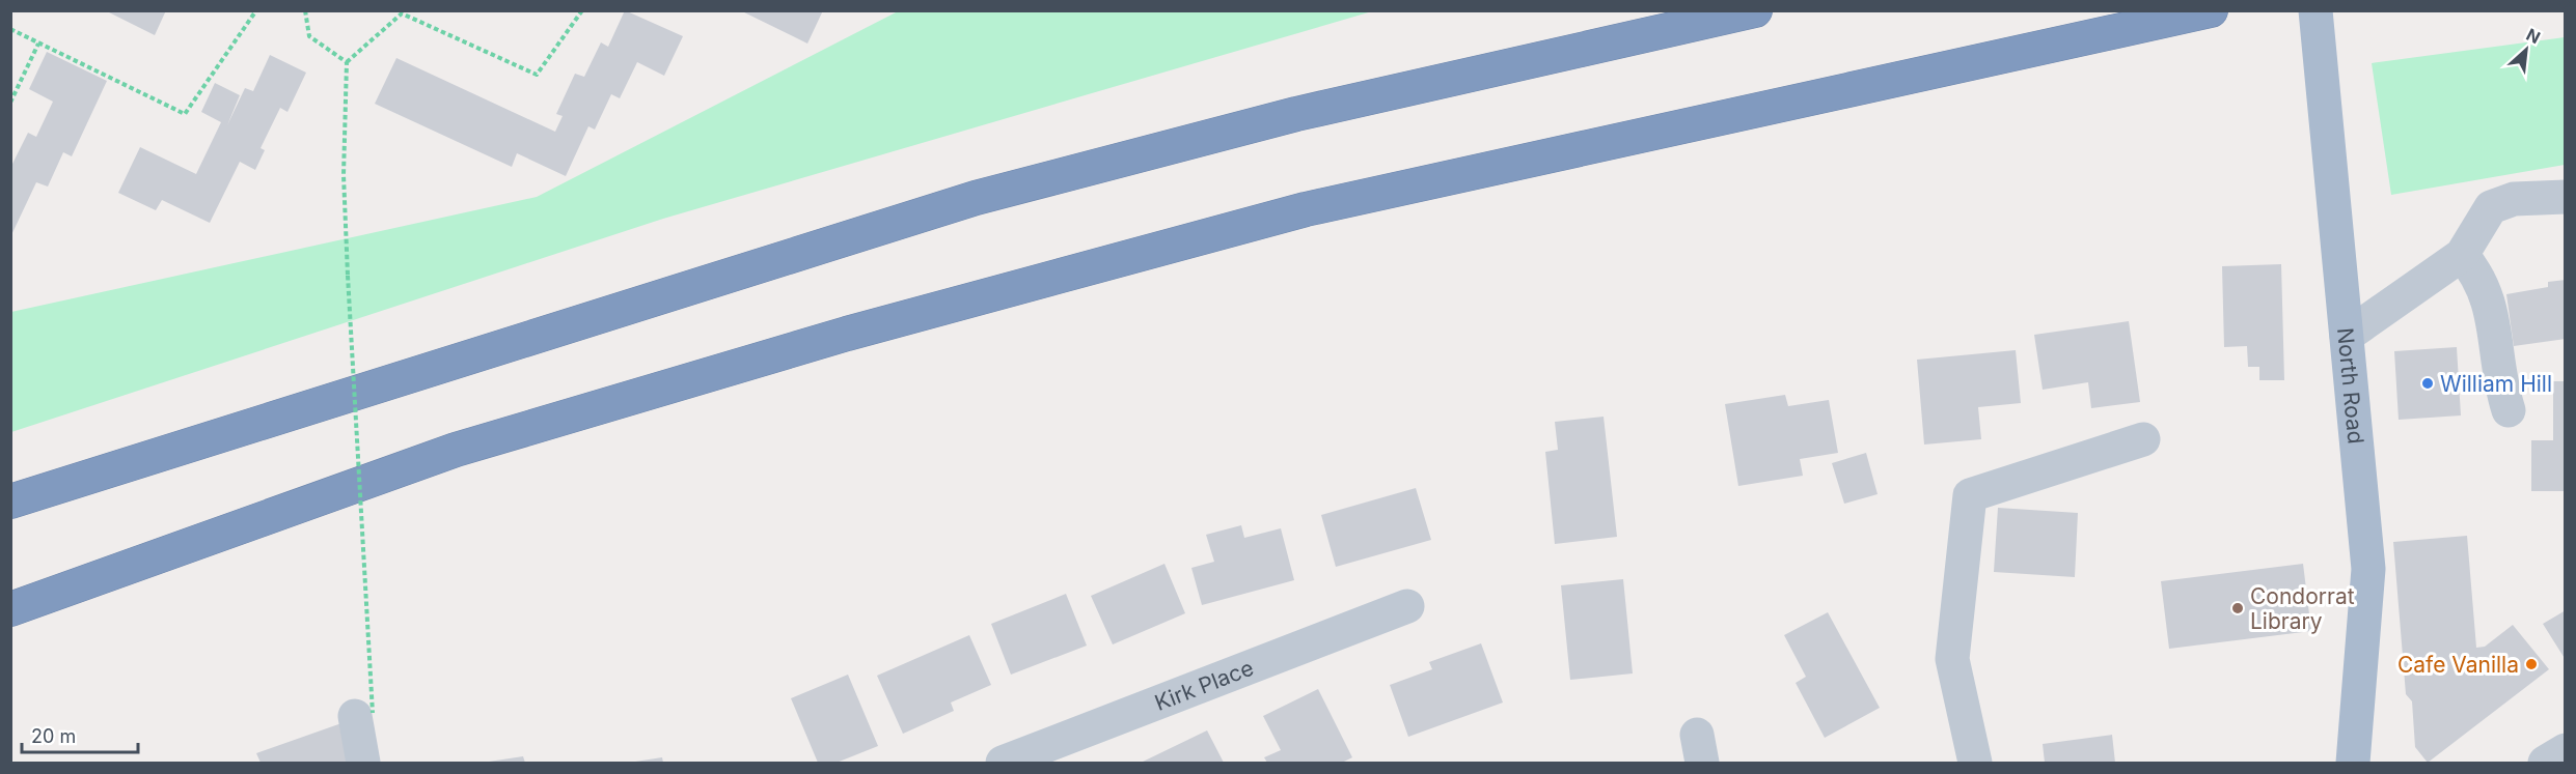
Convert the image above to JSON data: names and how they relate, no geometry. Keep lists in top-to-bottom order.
{
  "streets": {
    "main road": ["North Road"],
    "street": ["Kirk Place"]
  },
  "places": ["William Hill", "Condorrat Library", "Cafe Vanilla"],
  "scale_bar": "20 m",
  "north": "top right"
}
